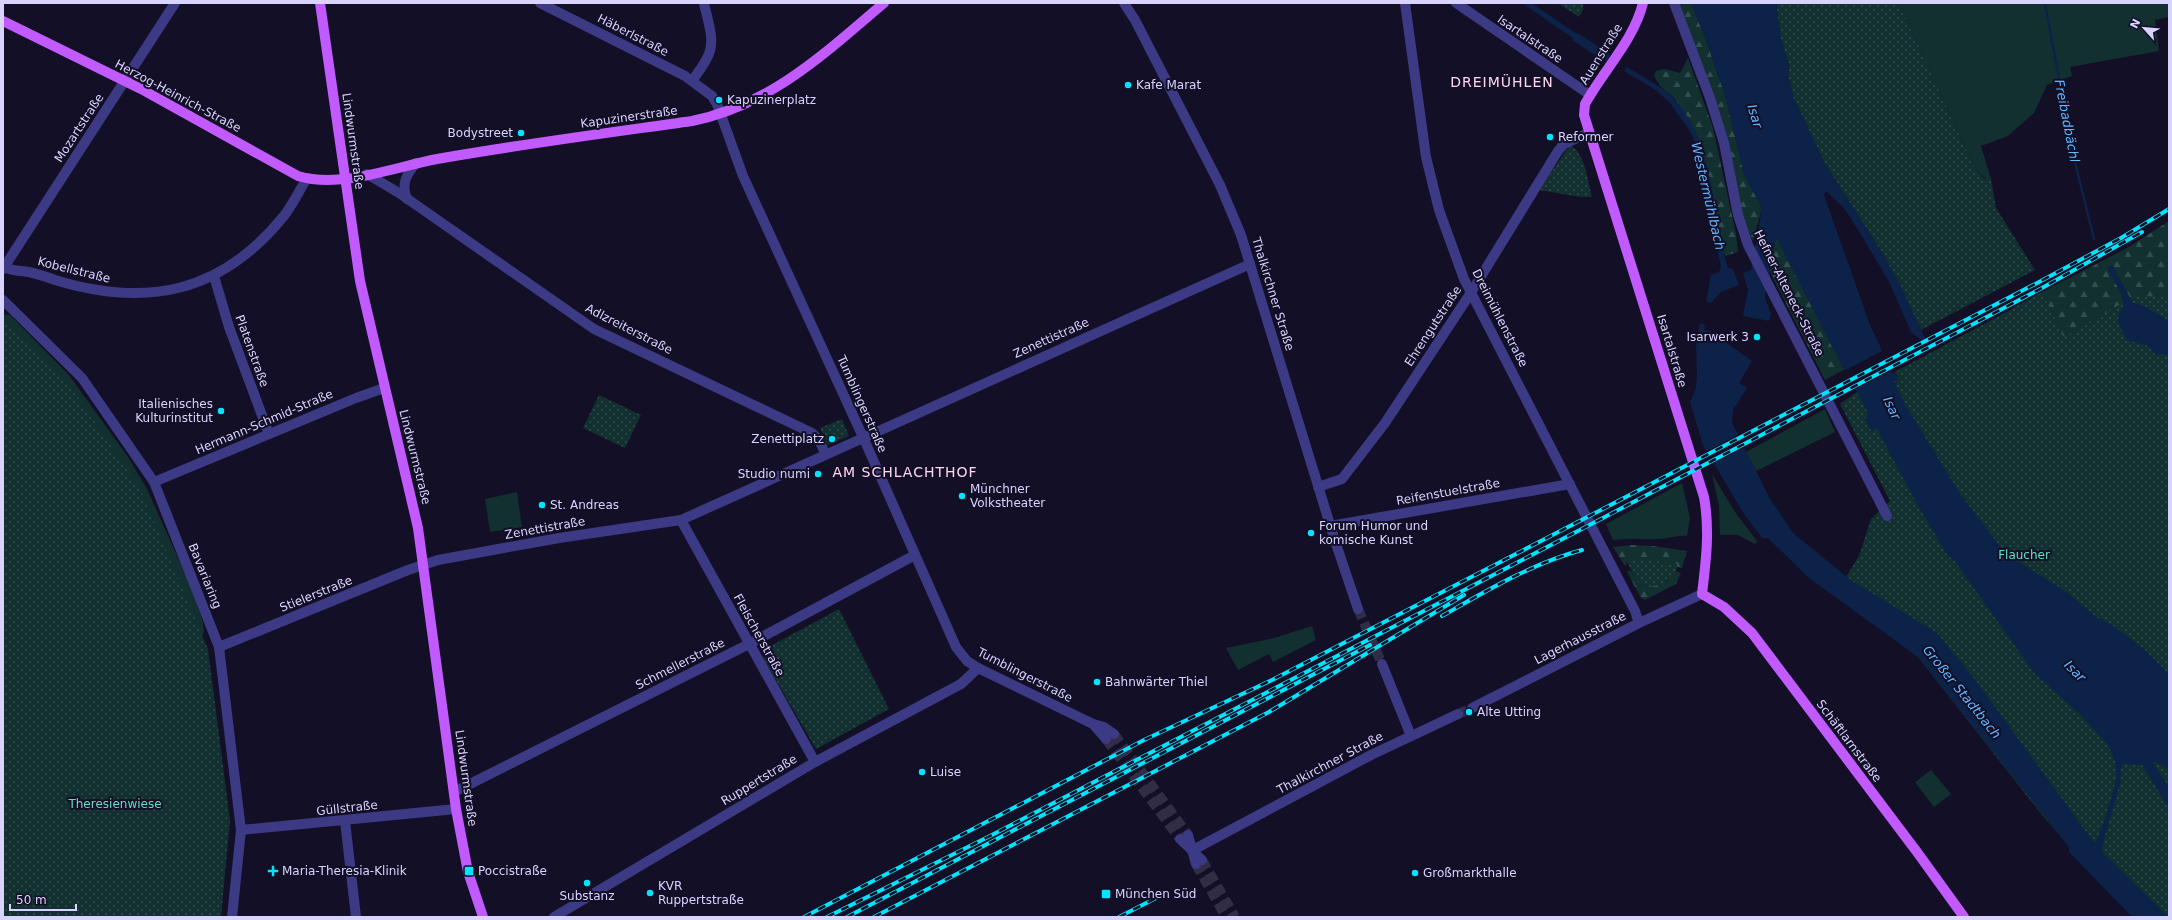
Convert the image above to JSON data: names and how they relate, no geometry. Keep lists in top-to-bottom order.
{
  "streets": {
    "main road": [
      "Isartalstraße",
      "Auenstraße",
      "Herzog-Heinrich-Straße",
      "Kapuzinerstraße",
      "Lindwurmstraße",
      "Schäftlarnstraße"
    ],
    "street": [
      "Häberlstraße",
      "Mozartstraße",
      "Kobellstraße",
      "Hefner-Alteneck-Straße",
      "Thalkirchner Straße",
      "Dreimühlenstraße",
      "Ehrengutstraße",
      "Adlzreiterstraße",
      "Zenettistraße",
      "Platenstraße",
      "Tumblingerstraße",
      "Hermann-Schmid-Straße",
      "Reifenstuelstraße",
      "Bavariaring",
      "Stielerstraße",
      "Fleischerstraße",
      "Lagerhausstraße",
      "Schmellerstraße",
      "Ruppertstraße",
      "Güllstraße"
    ]
  },
  "crossings": [
    ["Häberlstraße", "Kapuzinerstraße"],
    ["Häberlstraße", "Tumblingerstraße"],
    ["Isartalstraße", "Auenstraße"],
    ["Isartalstraße", "Ehrengutstraße"],
    ["Isartalstraße", "Lagerhausstraße"],
    ["Isartalstraße", "Schäftlarnstraße"],
    ["Herzog-Heinrich-Straße", "Kapuzinerstraße"],
    ["Herzog-Heinrich-Straße", "Mozartstraße"],
    ["Herzog-Heinrich-Straße", "Lindwurmstraße"],
    ["Herzog-Heinrich-Straße", "Kobellstraße"],
    ["Kapuzinerstraße", "Lindwurmstraße"],
    ["Kapuzinerstraße", "Adlzreiterstraße"],
    ["Kapuzinerstraße", "Tumblingerstraße"],
    ["Mozartstraße", "Kobellstraße"],
    ["Lindwurmstraße", "Zenettistraße"],
    ["Lindwurmstraße", "Hermann-Schmid-Straße"],
    ["Lindwurmstraße", "Stielerstraße"],
    ["Lindwurmstraße", "Schmellerstraße"],
    ["Lindwurmstraße", "Güllstraße"],
    ["Kobellstraße", "Platenstraße"],
    ["Thalkirchner Straße", "Ehrengutstraße"],
    ["Thalkirchner Straße", "Zenettistraße"],
    ["Thalkirchner Straße", "Reifenstuelstraße"],
    ["Dreimühlenstraße", "Ehrengutstraße"],
    ["Dreimühlenstraße", "Reifenstuelstraße"],
    ["Dreimühlenstraße", "Lagerhausstraße"],
    ["Adlzreiterstraße", "Zenettistraße"],
    ["Zenettistraße", "Tumblingerstraße"],
    ["Zenettistraße", "Stielerstraße"],
    ["Zenettistraße", "Fleischerstraße"],
    ["Platenstraße", "Hermann-Schmid-Straße"],
    ["Tumblingerstraße", "Schmellerstraße"],
    ["Tumblingerstraße", "Ruppertstraße"],
    ["Hermann-Schmid-Straße", "Bavariaring"],
    ["Bavariaring", "Stielerstraße"],
    ["Bavariaring", "Güllstraße"],
    ["Fleischerstraße", "Schmellerstraße"],
    ["Fleischerstraße", "Ruppertstraße"],
    ["Lagerhausstraße", "Schäftlarnstraße"]
  ],
  "districts": ["DREIMÜHLEN", "AM SCHLACHTHOF"],
  "water": [
    "Isar",
    "Freibadbächl",
    "Westermühlbach",
    "Großer Stadtbach"
  ],
  "parks": ["Flaucher", "Theresienwiese"],
  "places": {
    "other": [
      "Kafe Marat",
      "Kapuzinerplatz",
      "Bodystreet",
      "Reformer",
      "Isarwerk 3",
      "Italienisches Kulturinstitut",
      "Zenettiplatz",
      "Studio numi",
      "Münchner Volkstheater",
      "St. Andreas",
      "Forum Humor und komische Kunst",
      "Bahnwärter Thiel",
      "Alte Utting",
      "Luise",
      "Großmarkthalle",
      "Substanz",
      "KVR Ruppertstraße"
    ],
    "health": ["Maria-Theresia-Klinik"],
    "transit": ["Poccistraße", "München Süd"]
  },
  "scale_bar": "50 m",
  "north": "top left"
}
